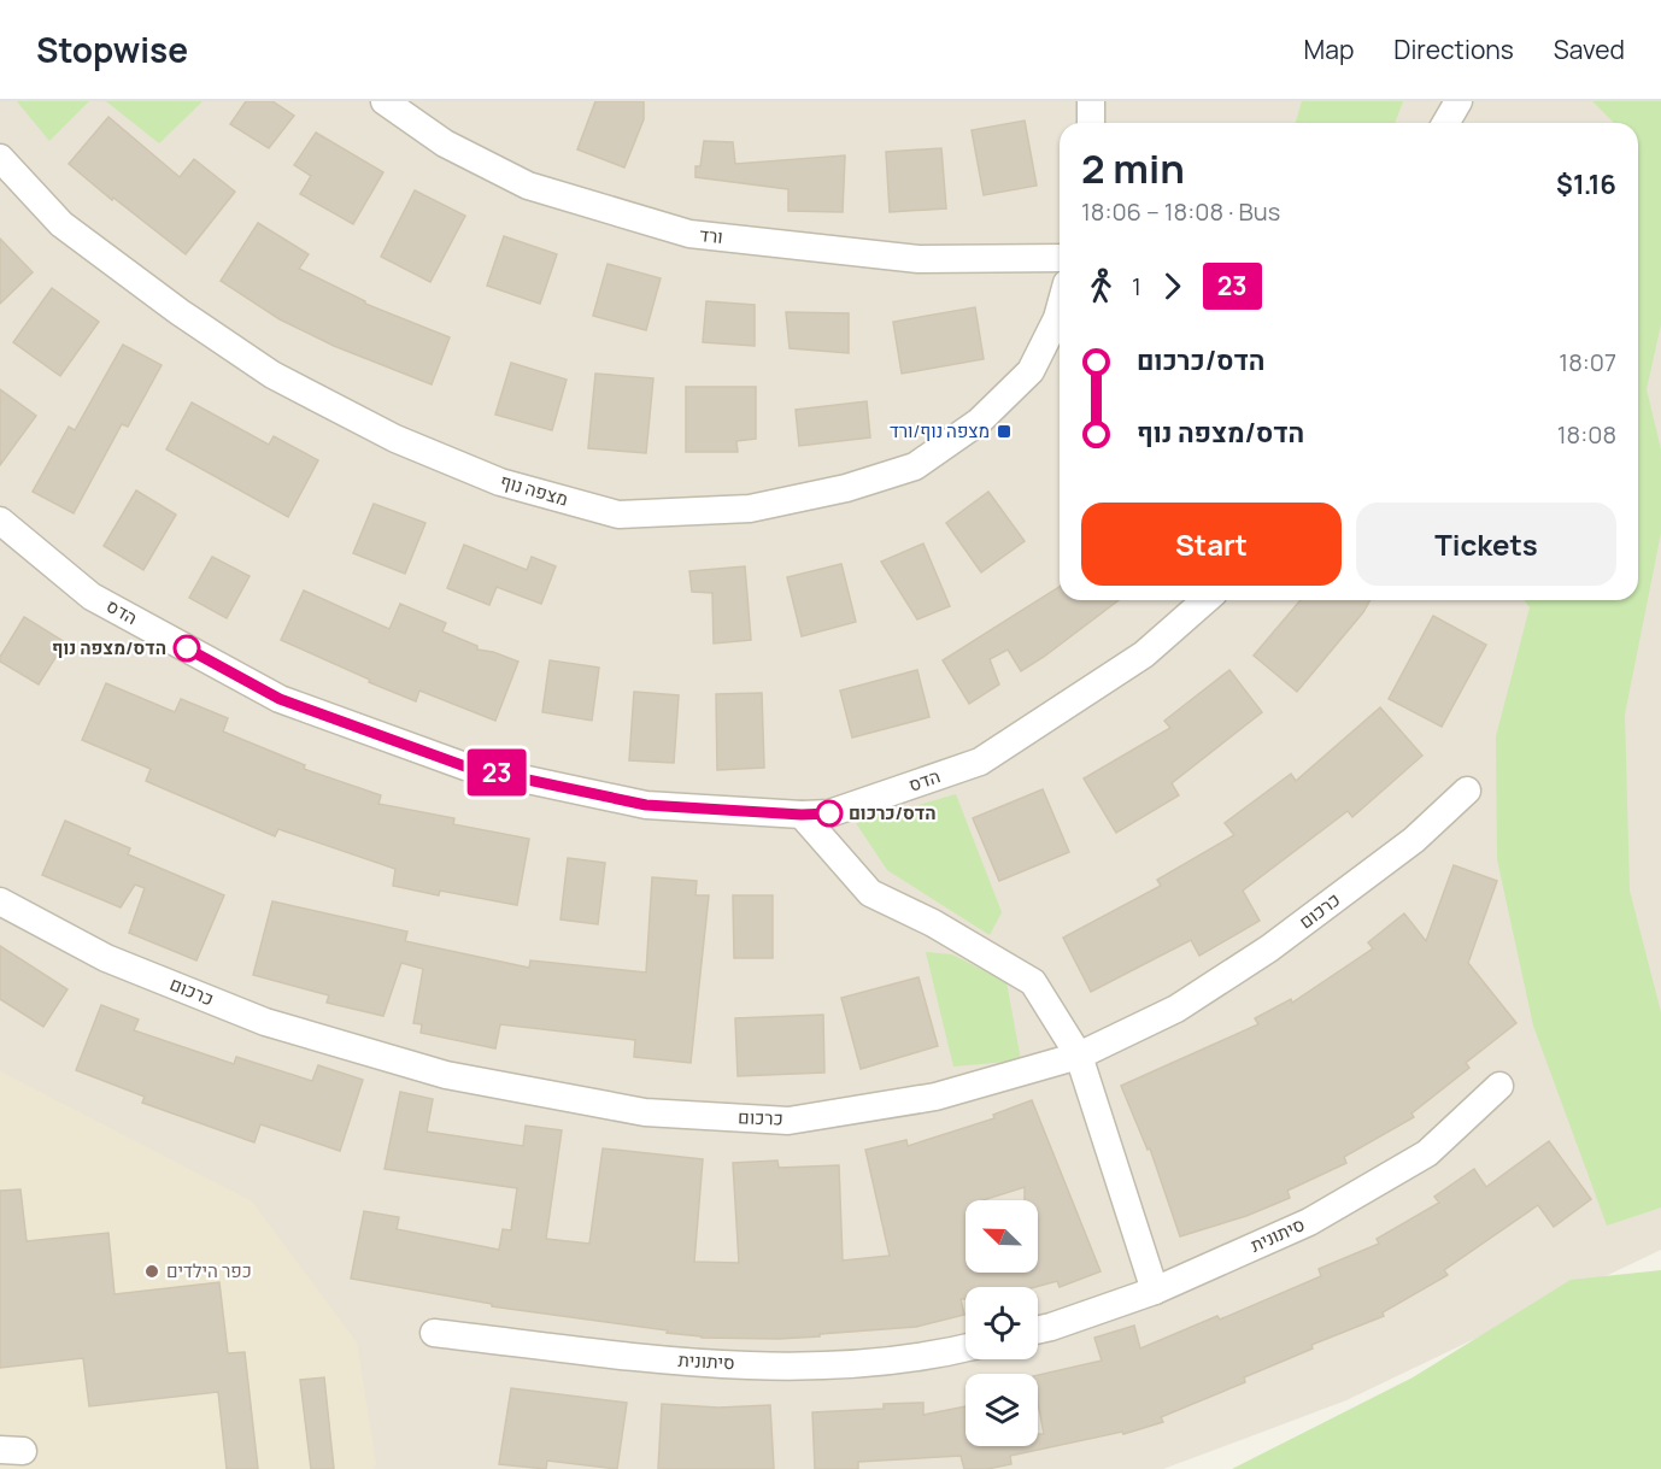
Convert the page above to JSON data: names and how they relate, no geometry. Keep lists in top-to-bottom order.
{
  "streets": {
    "street": [
      "ורד",
      "מצפה נוף",
      "הדס",
      "כרכום",
      "סיתונית"
    ]
  },
  "places": {
    "transit": ["מצפה נוף/ורד"],
    "other": ["הדס/מצפה נוף", "הדס/כרכום", "כפר הילדים"]
  },
  "lines": ["bus line 23"],
  "north": "top left",
  "page": {
    "header": "Stopwise",
    "nav": ["Map", "Directions", "Saved"],
    "on_map": "23",
    "heading": ["2 min", "18:06 – 18:08 · Bus", "$1.16"],
    "legs": ["1", "23"],
    "list": [
      {
        "name": "הדס/כרכום",
        "value": "18:07"
      },
      {
        "name": "הדס/מצפה נוף",
        "value": "18:08"
      }
    ],
    "buttons": ["Start", "Tickets"]
  }
}
